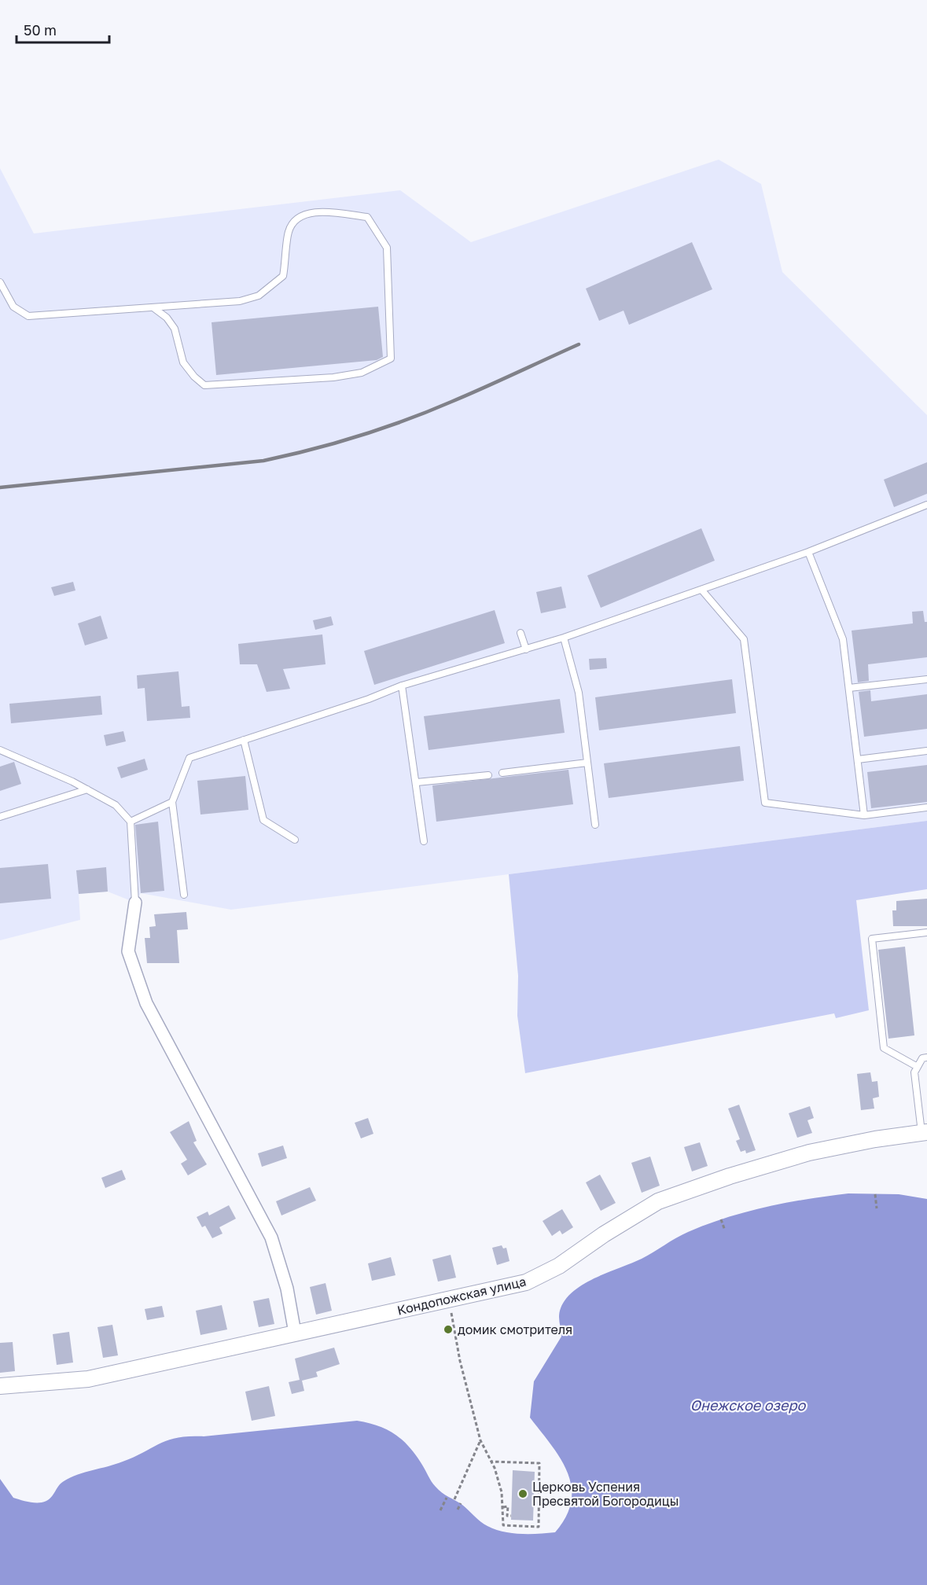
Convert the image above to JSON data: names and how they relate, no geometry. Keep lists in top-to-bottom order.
{
  "streets": {
    "street": ["Кондопожская улица"]
  },
  "water": ["Онежское озеро"],
  "places": ["домик смотрителя", "Церковь Успения Пресвятой Богородицы"],
  "scale_bar": "50 m"
}
